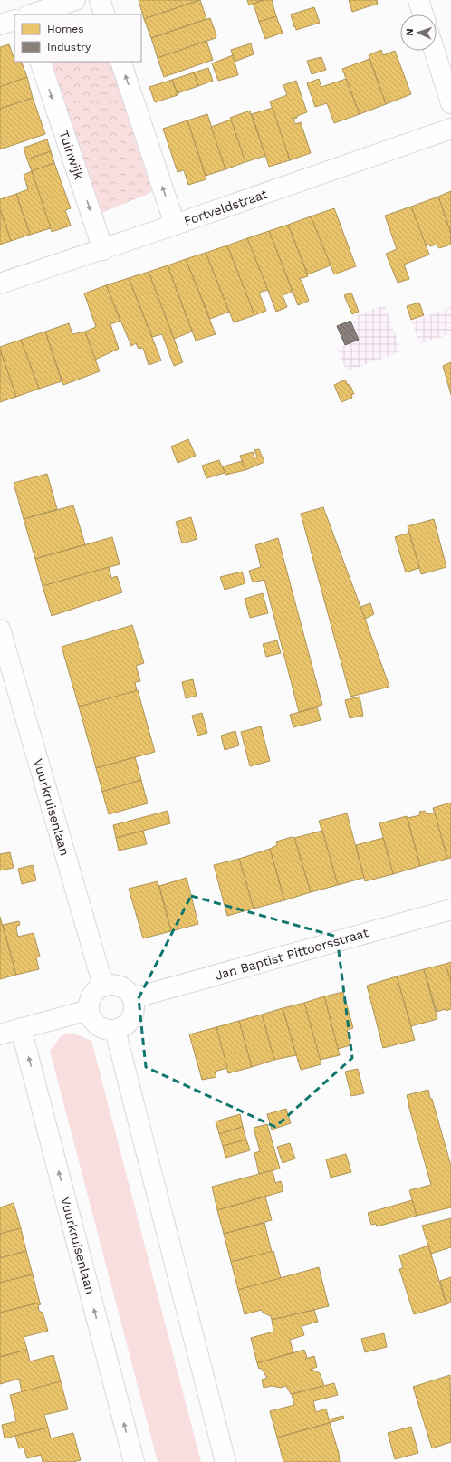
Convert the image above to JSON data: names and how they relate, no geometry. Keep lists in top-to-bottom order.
{
  "streets": {
    "street": [
      "Tuinwijk",
      "Fortveldstraat",
      "Vuurkruisenlaan",
      "Jan Baptist Pittoorsstraat"
    ]
  },
  "crossings": [
    ["Tuinwijk", "Fortveldstraat"],
    ["Vuurkruisenlaan", "Jan Baptist Pittoorsstraat"]
  ],
  "legend": ["Homes", "Industry"],
  "north": "left"
}
